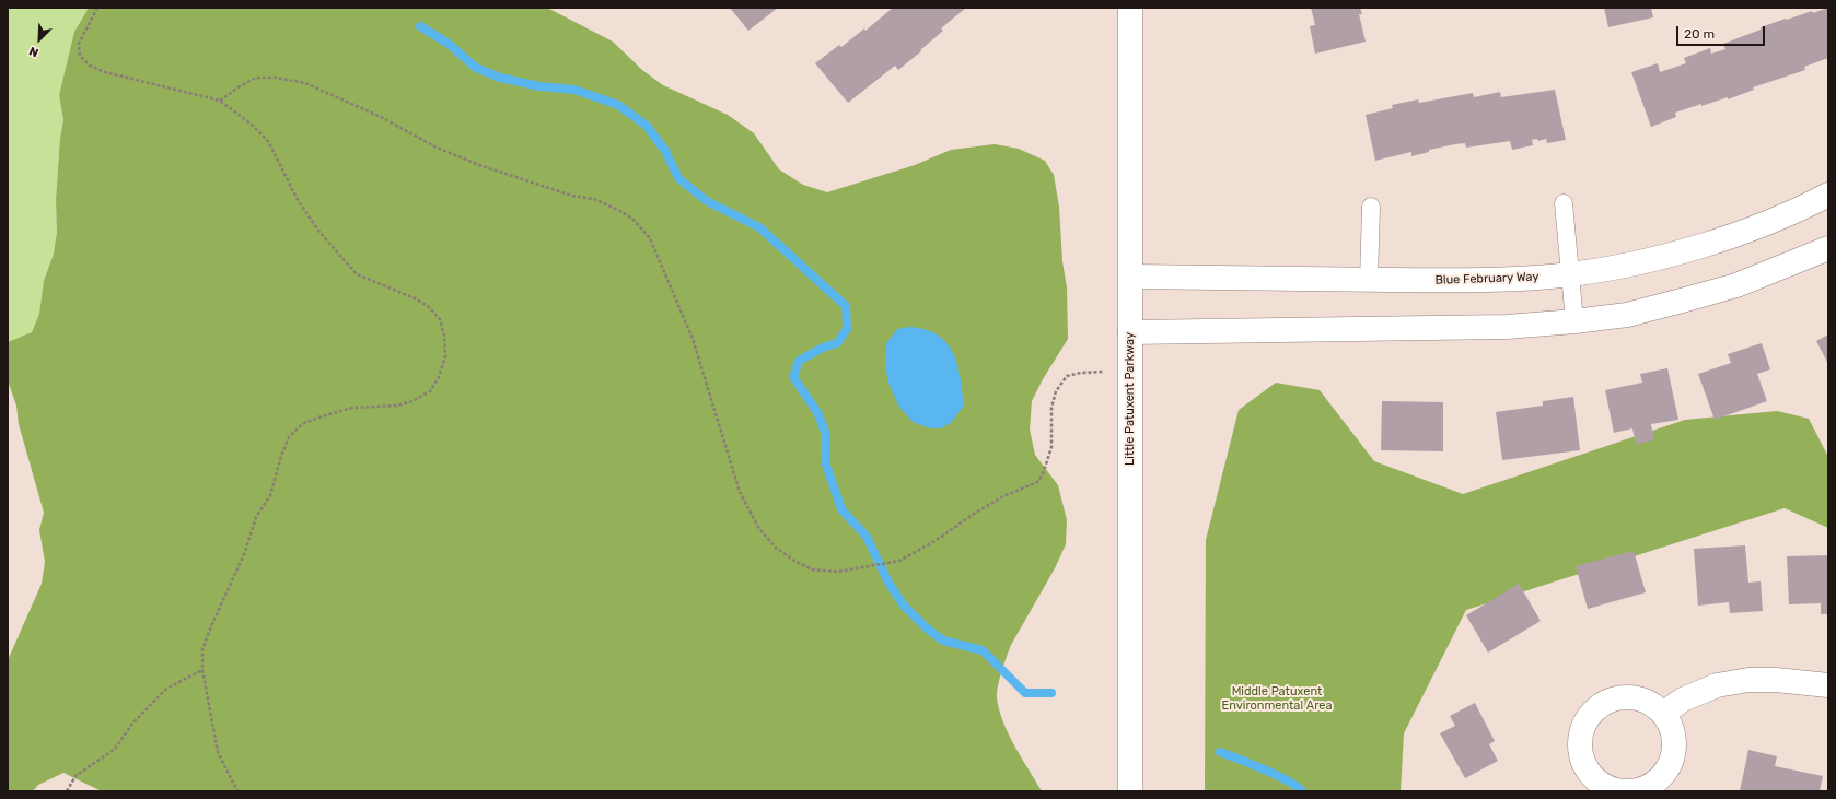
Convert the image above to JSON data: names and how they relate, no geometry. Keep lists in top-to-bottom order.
{
  "streets": {
    "street": ["Blue February Way", "Little Patuxent Parkway"]
  },
  "crossings": [
    ["Blue February Way", "Little Patuxent Parkway"]
  ],
  "parks": ["Middle Patuxent Environmental Area"],
  "scale_bar": "20 m",
  "north": "bottom left"
}
